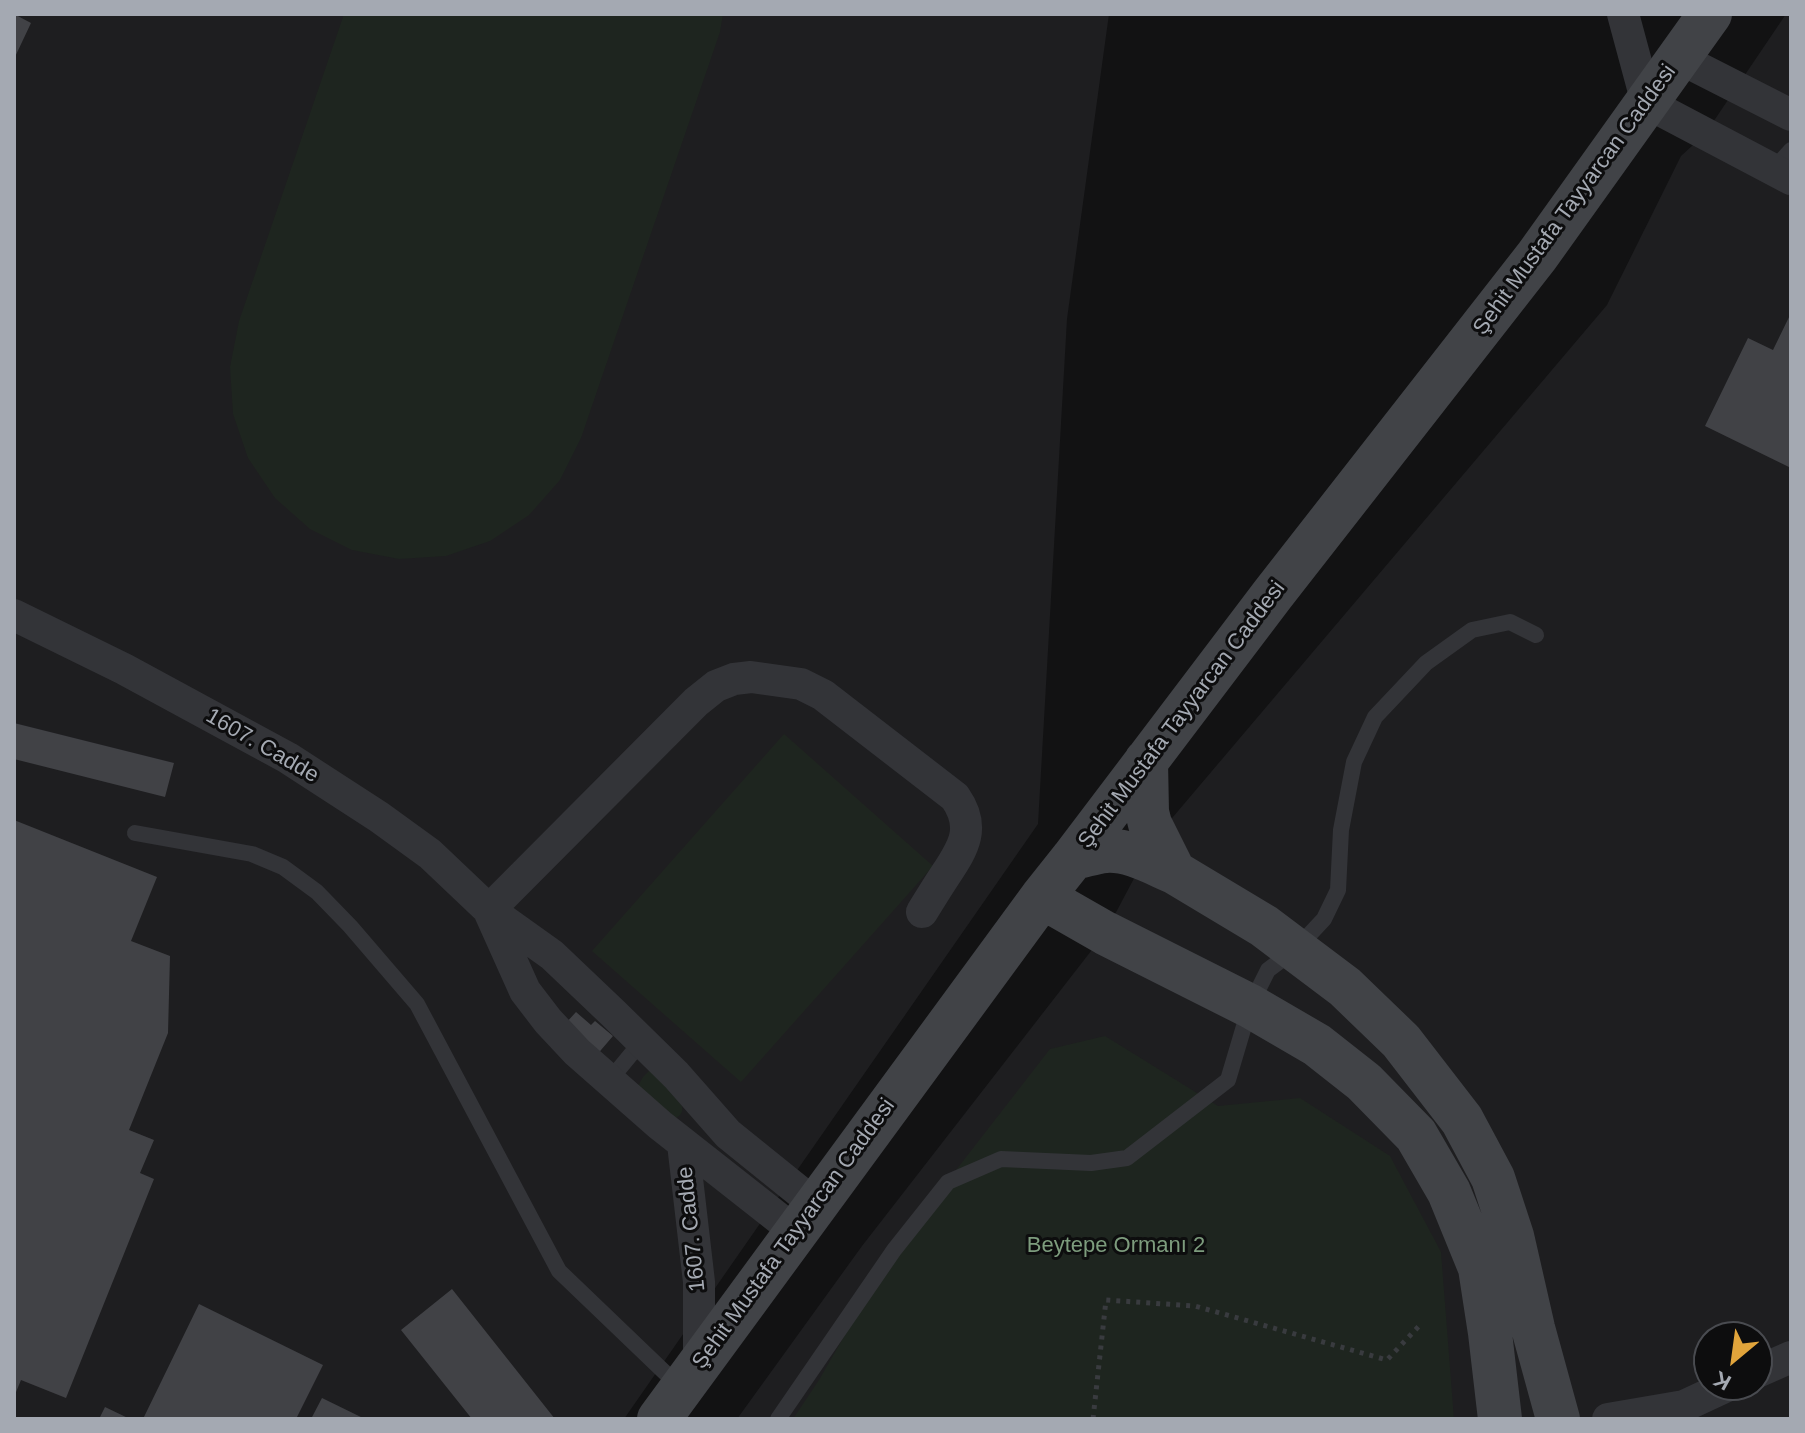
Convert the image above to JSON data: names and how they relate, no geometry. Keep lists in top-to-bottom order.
{
  "streets": {
    "street": ["Şehit Mustafa Tayyarcan Caddesi", "1607. Cadde"]
  },
  "crossings": [
    ["Şehit Mustafa Tayyarcan Caddesi", "1607. Cadde"]
  ],
  "parks": ["Beytepe Ormanı 2"],
  "north": "bottom left"
}
